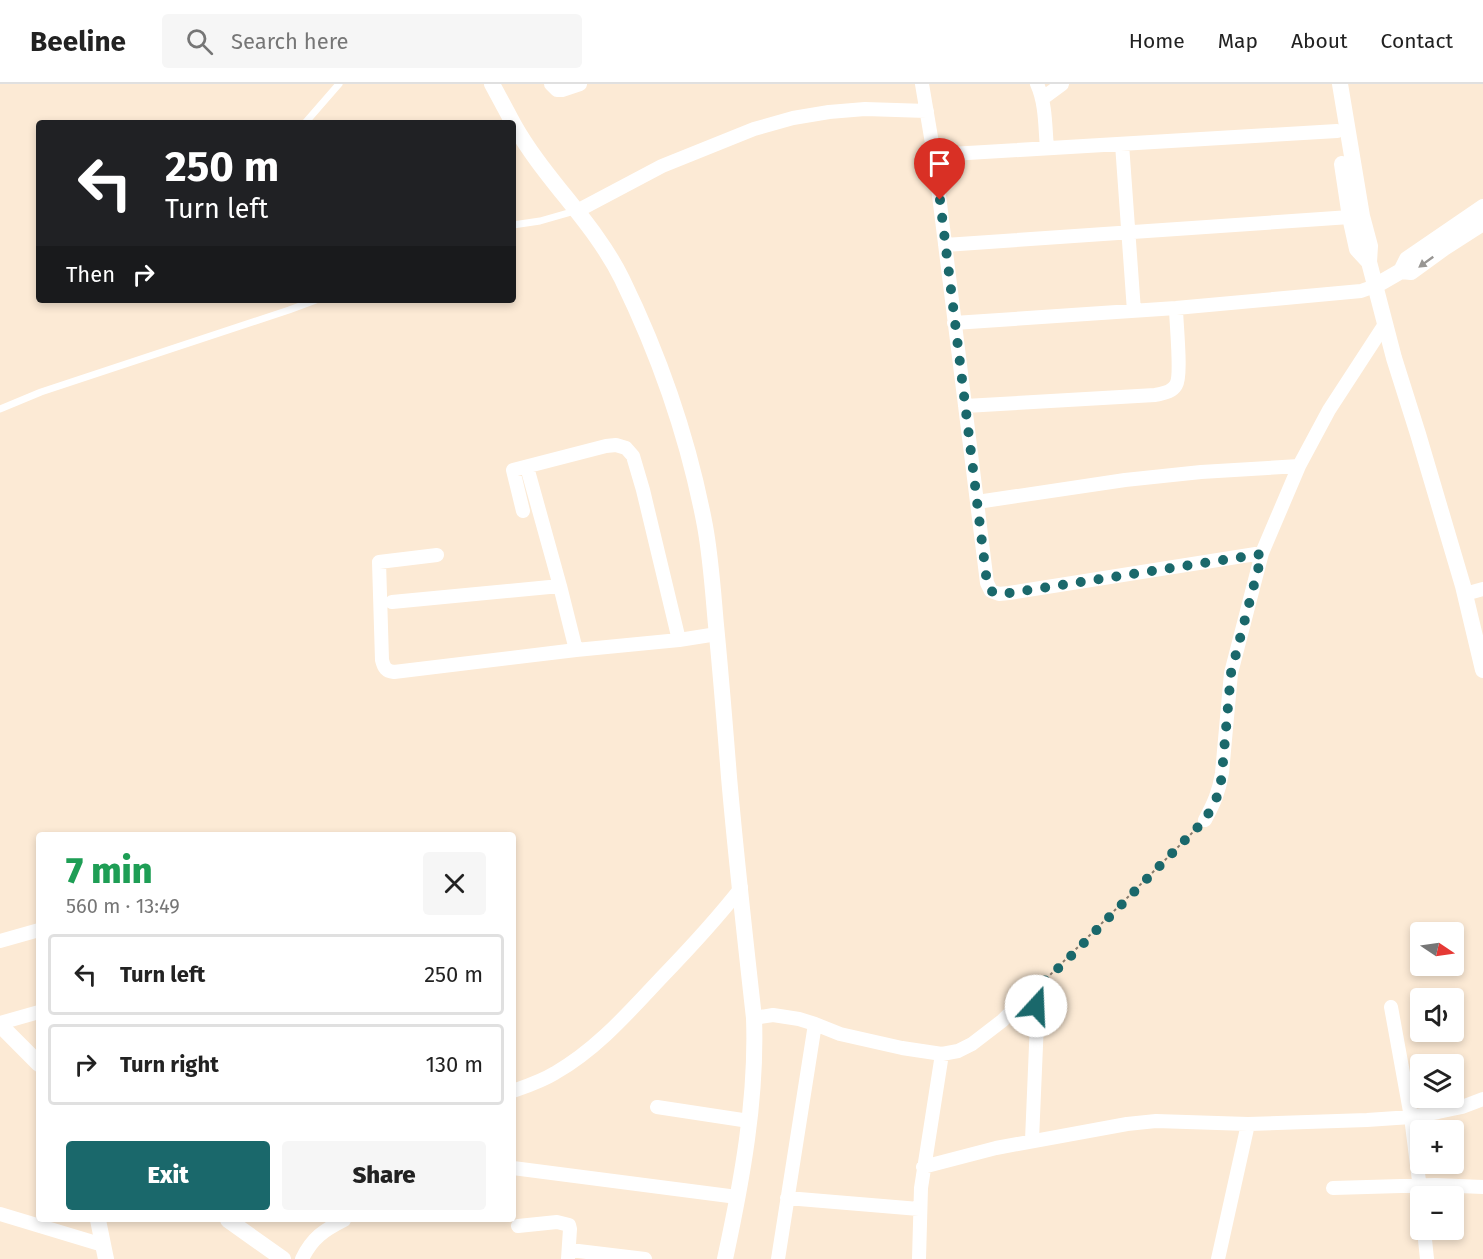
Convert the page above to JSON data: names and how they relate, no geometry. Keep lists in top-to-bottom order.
{
  "north": "right",
  "page": {
    "header": "Beeline",
    "search": "Search here",
    "nav": [
      "Home",
      "Map",
      "About",
      "Contact"
    ],
    "turn": ["250 m", "Turn left"],
    "then": "Then",
    "heading": ["7 min", "560 m · 13:49"],
    "map_buttons": ["+", "−"],
    "list": [
      {
        "name": "Turn left",
        "value": "250 m"
      },
      {
        "name": "Turn right",
        "value": "130 m"
      }
    ],
    "buttons": ["Exit", "Share"]
  }
}
